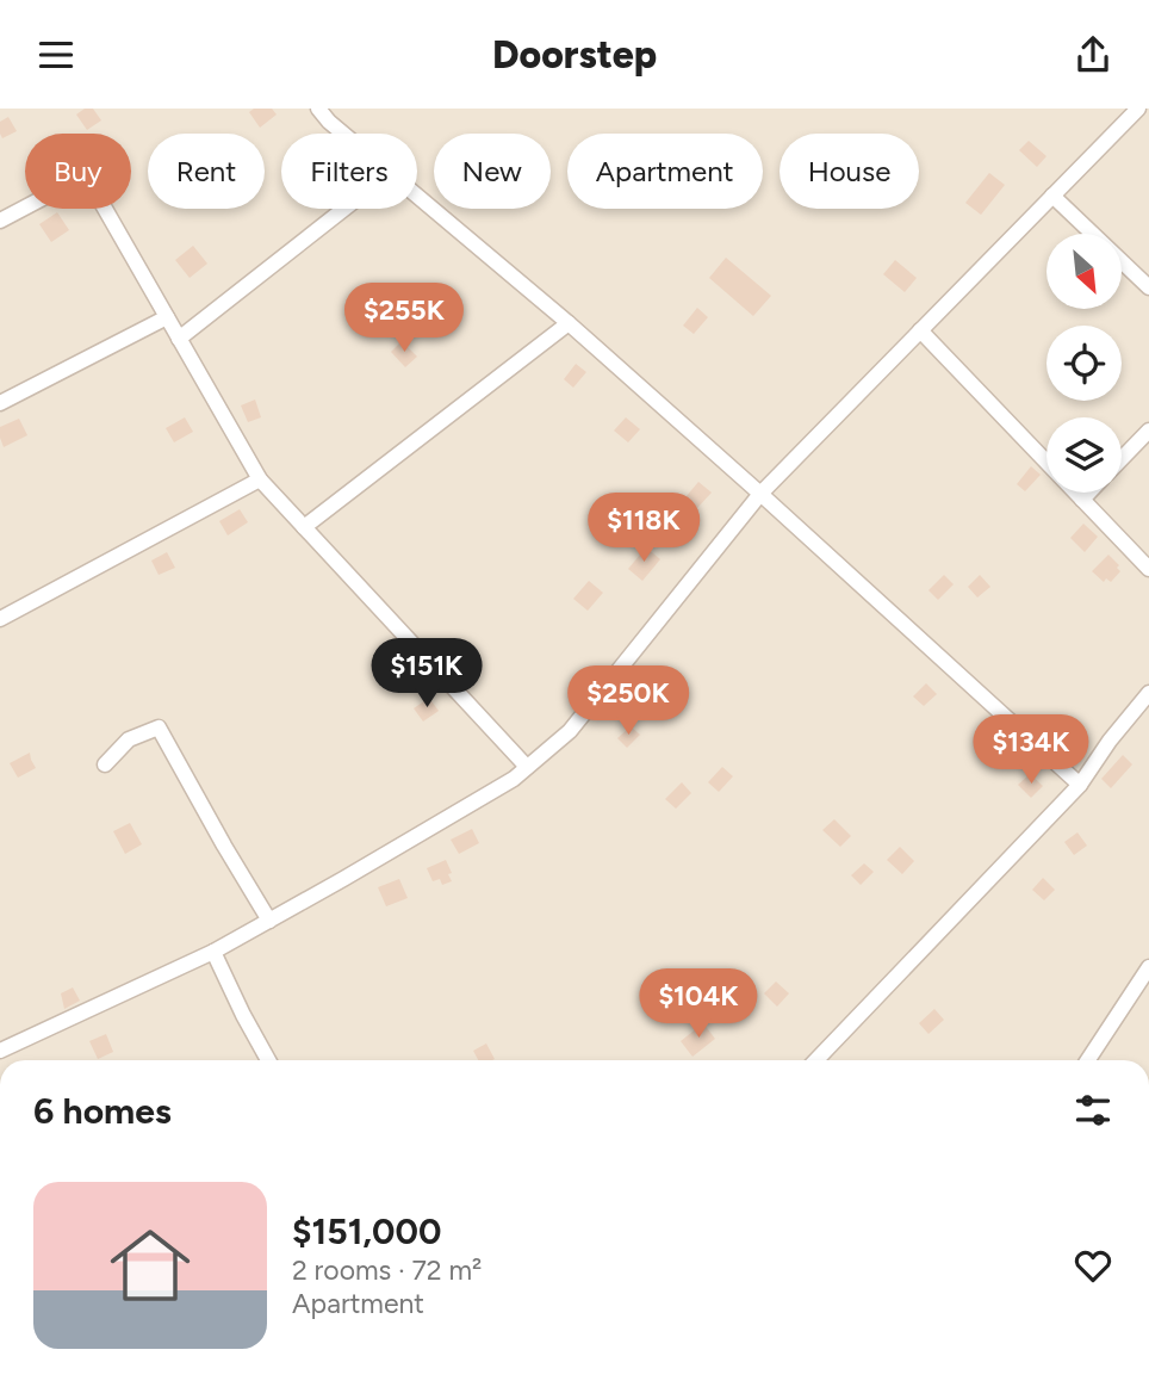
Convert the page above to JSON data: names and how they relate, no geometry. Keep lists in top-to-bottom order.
{
  "north": "bottom right",
  "page": {
    "header": "Doorstep",
    "chip": [
      "Buy",
      "Rent",
      "Filters",
      "New",
      "Apartment",
      "House"
    ],
    "price": [
      "$255K",
      "$118K",
      "$151K",
      "$250K",
      "$134K",
      "$104K"
    ],
    "heading": "6 homes",
    "list": [
      {
        "name": "$151,000",
        "note": "2 rooms · 72 m² · Apartment"
      }
    ]
  }
}
